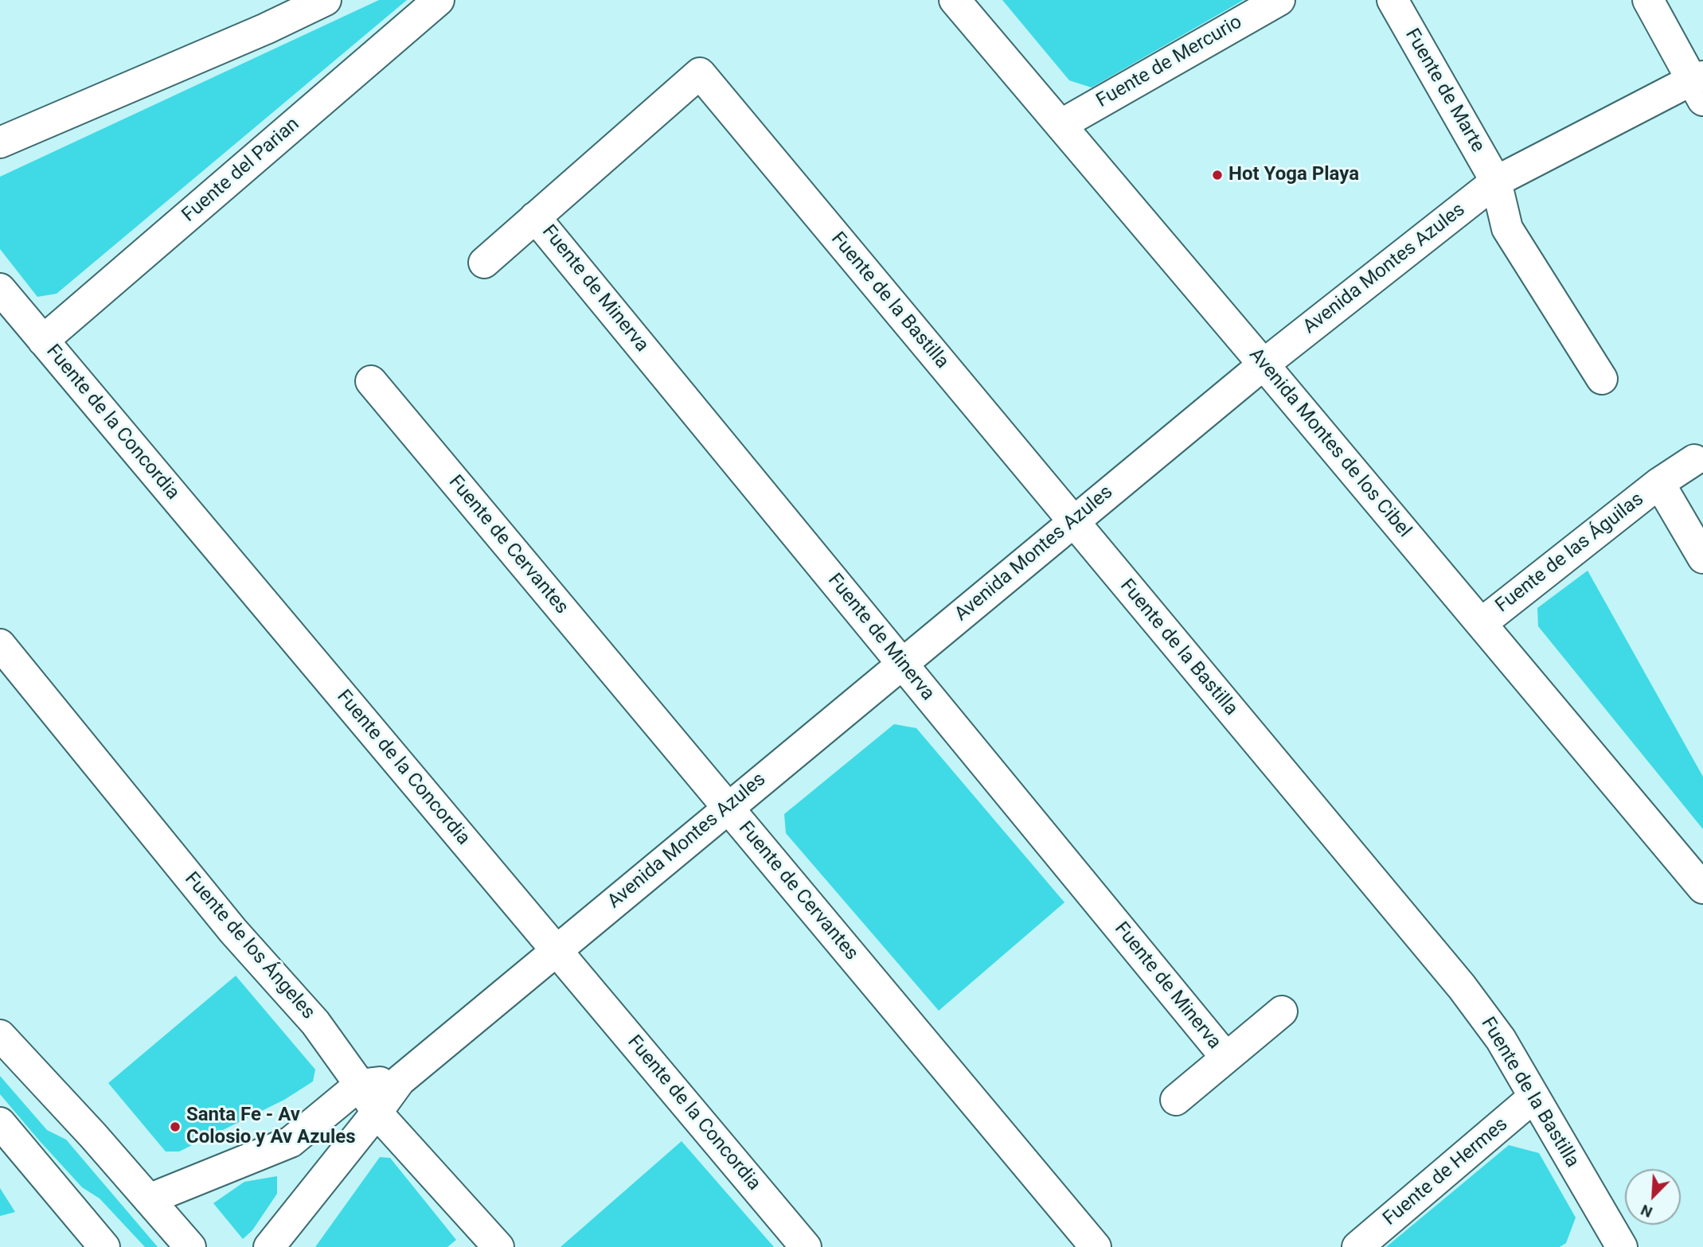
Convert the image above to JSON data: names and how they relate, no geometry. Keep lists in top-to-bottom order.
{
  "streets": {
    "street": [
      "Fuente de Mercurio",
      "Fuente de Marte",
      "Fuente del Parian",
      "Avenida Montes Azules",
      "Fuente de Minerva",
      "Fuente de la Bastilla",
      "Fuente de la Concordia",
      "Avenida Montes de los Cibel",
      "Fuente de Cervantes",
      "Fuente de las Águilas",
      "Fuente de los Ángeles",
      "Fuente de Hermes"
    ]
  },
  "crossings": [
    ["Fuente de Mercurio", "Avenida Montes de los Cibel"],
    ["Fuente de Marte", "Avenida Montes Azules"],
    ["Fuente del Parian", "Fuente de la Concordia"],
    ["Avenida Montes Azules", "Fuente de Minerva"],
    ["Avenida Montes Azules", "Fuente de la Bastilla"],
    ["Avenida Montes Azules", "Fuente de la Concordia"],
    ["Avenida Montes Azules", "Avenida Montes de los Cibel"],
    ["Avenida Montes Azules", "Fuente de Cervantes"],
    ["Avenida Montes Azules", "Fuente de los Ángeles"],
    ["Fuente de Minerva", "Fuente de la Bastilla"],
    ["Fuente de la Bastilla", "Fuente de Hermes"],
    ["Avenida Montes de los Cibel", "Fuente de las Águilas"]
  ],
  "places": ["Hot Yoga Playa", "Santa Fe - Av Colosio y Av Azules"],
  "north": "bottom left"
}
